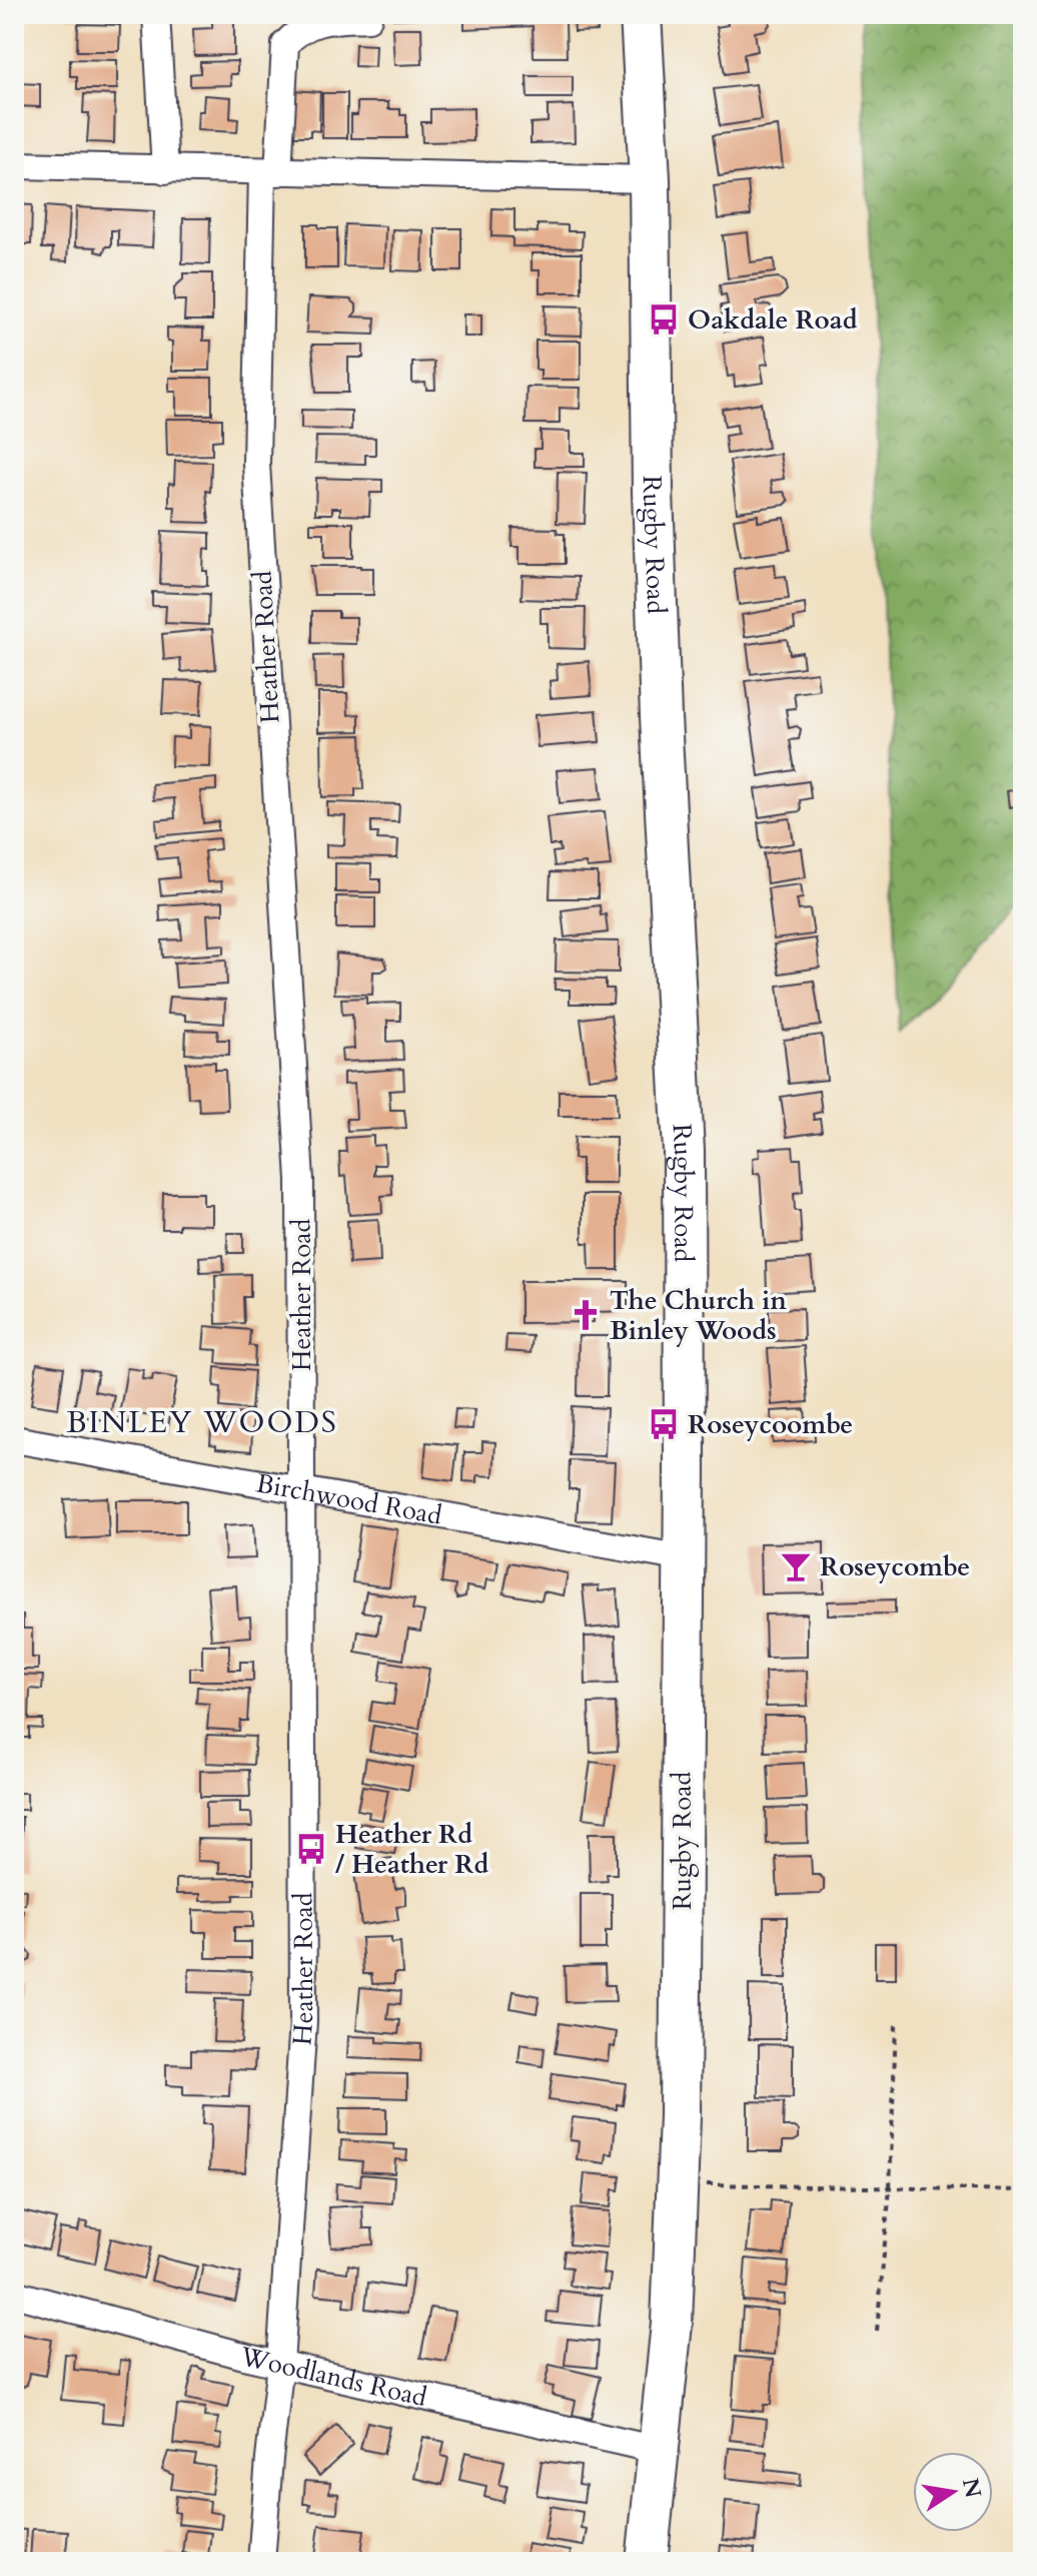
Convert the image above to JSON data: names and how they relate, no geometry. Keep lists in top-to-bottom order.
{
  "streets": {
    "main road": ["Rugby Road"],
    "street": ["Heather Road", "Birchwood Road", "Woodlands Road"]
  },
  "crossings": [
    ["Rugby Road", "Birchwood Road"],
    ["Rugby Road", "Woodlands Road"],
    ["Heather Road", "Birchwood Road"],
    ["Heather Road", "Woodlands Road"]
  ],
  "districts": ["BINLEY WOODS"],
  "places": {
    "bus stop": ["Oakdale Road", "Roseycoombe", "Heather Rd / Heather Rd"],
    "church": ["The Church in Binley Woods"],
    "bar": ["Roseycombe"]
  },
  "north": "right"
}
